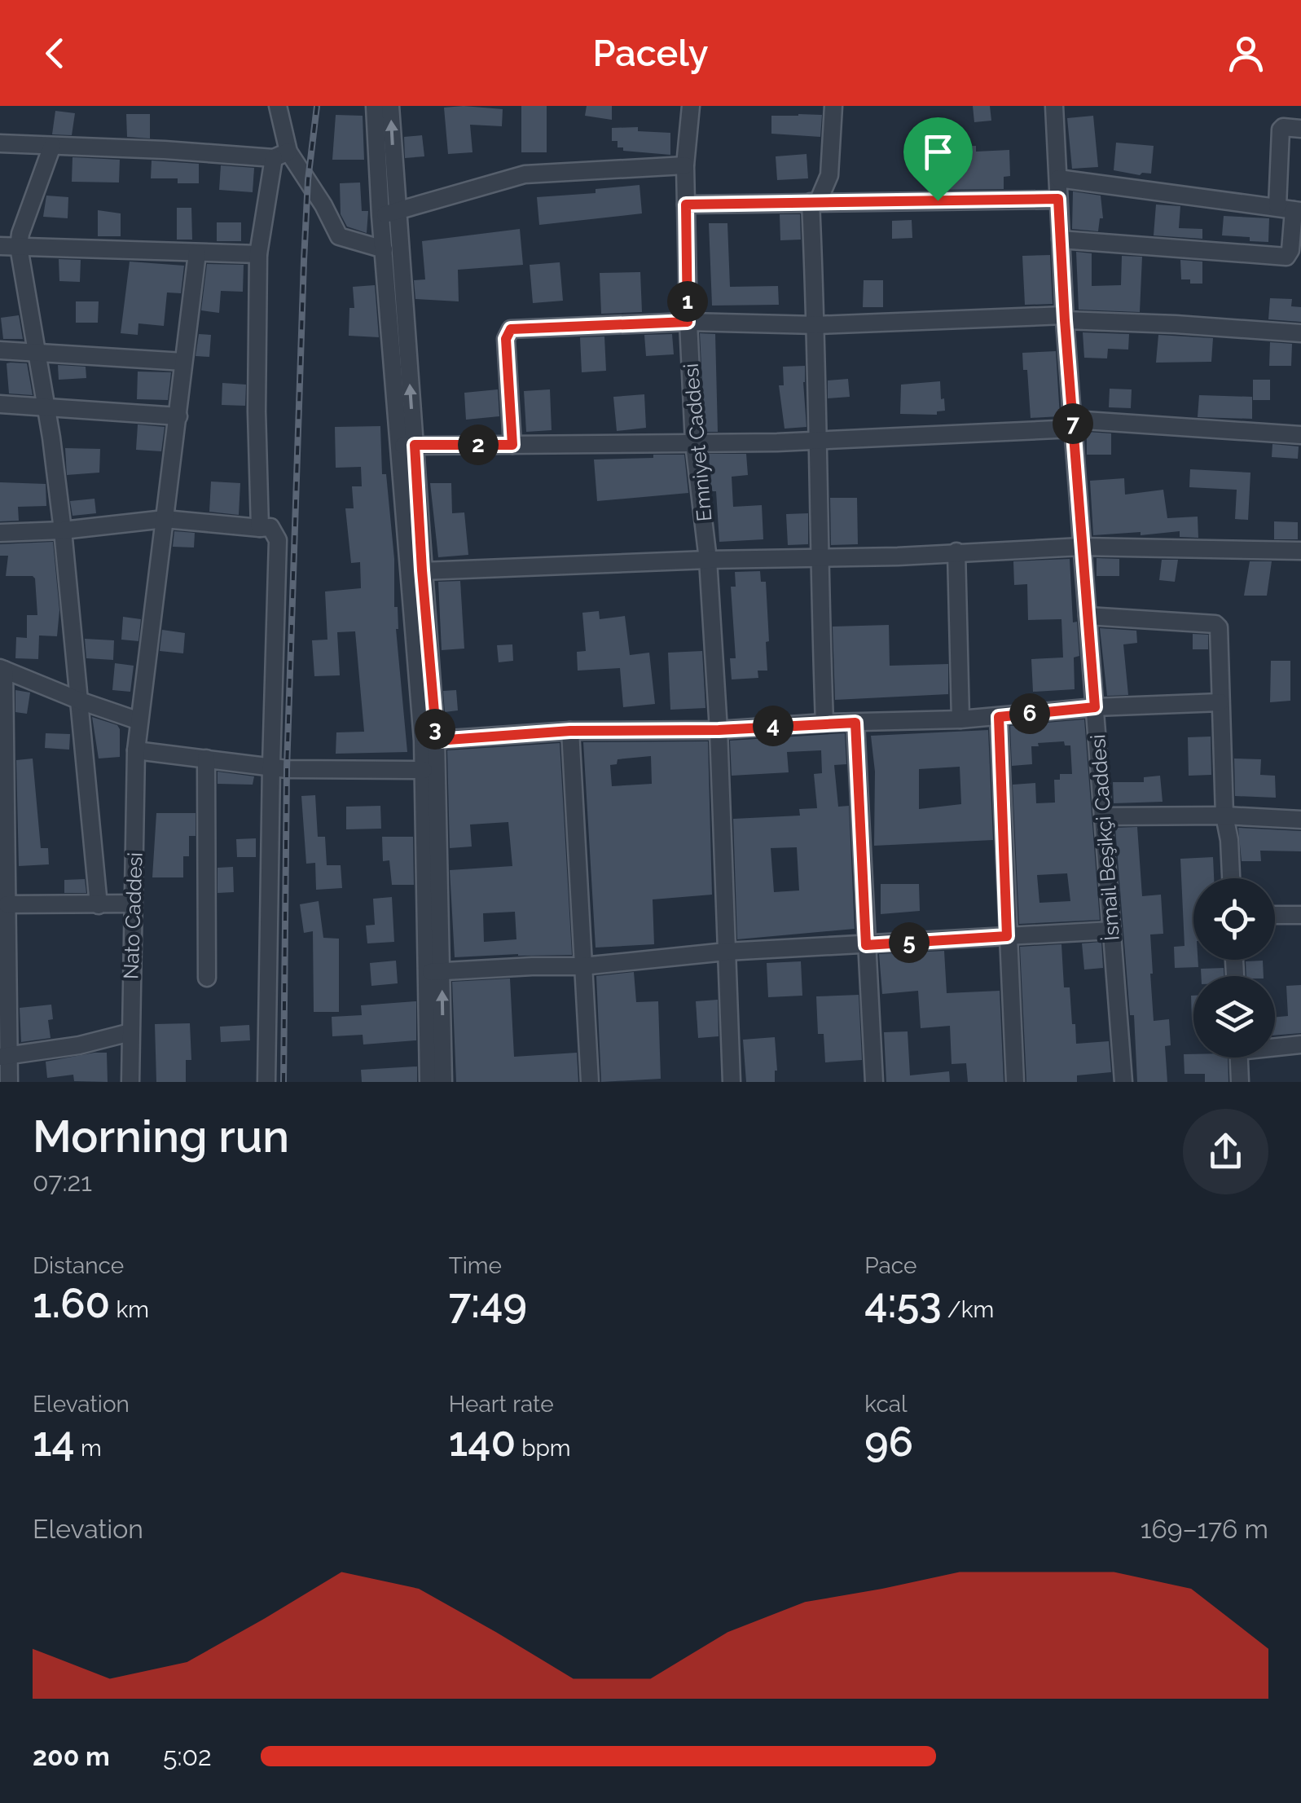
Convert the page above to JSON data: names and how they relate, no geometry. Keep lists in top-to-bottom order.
{
  "streets": {
    "street": ["Emniyet Caddesi", "İsmail Beşikçi Caddesi", "Nato Caddesi"]
  },
  "page": {
    "header": "Pacely",
    "pins": [
      "1",
      "7",
      "2",
      "6",
      "4",
      "3",
      "5"
    ],
    "heading": ["Morning run", "07:21"],
    "stats": [
      ["Distance", "1.60 km"],
      ["Time", "7:49"],
      ["Pace", "4:53 /km"],
      ["Elevation", "14 m"],
      ["Heart rate", "140 bpm"],
      ["kcal", "96"]
    ],
    "chart": ["Elevation", "169–176 m"],
    "list": [
      {
        "name": "200 m",
        "note": "5:02"
      }
    ]
  }
}
